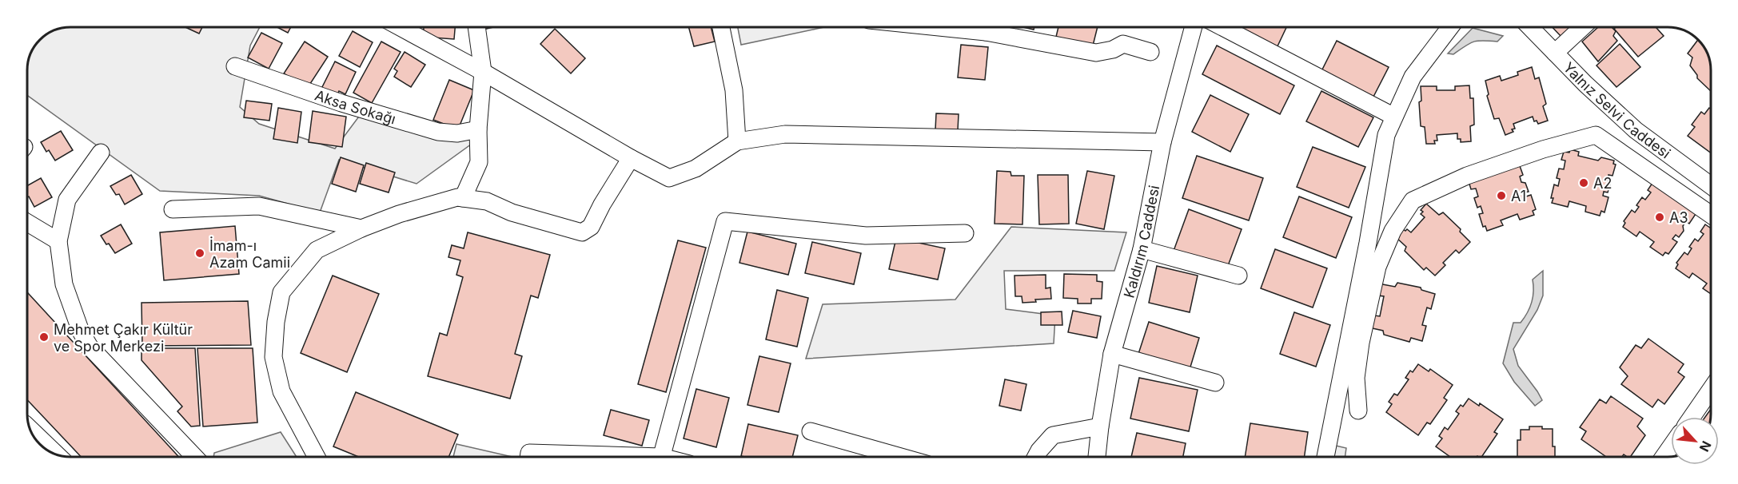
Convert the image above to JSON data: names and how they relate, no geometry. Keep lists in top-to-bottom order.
{
  "streets": {
    "street": ["Aksa Sokağı", "Yalnız Selvi Caddesi", "Kaldırım Caddesi"]
  },
  "places": [
    "A2",
    "A1",
    "A3",
    "İmam-ı Azam Camii",
    "Mehmet Çakır Kültür ve Spor Merkezi"
  ],
  "north": "bottom right"
}
